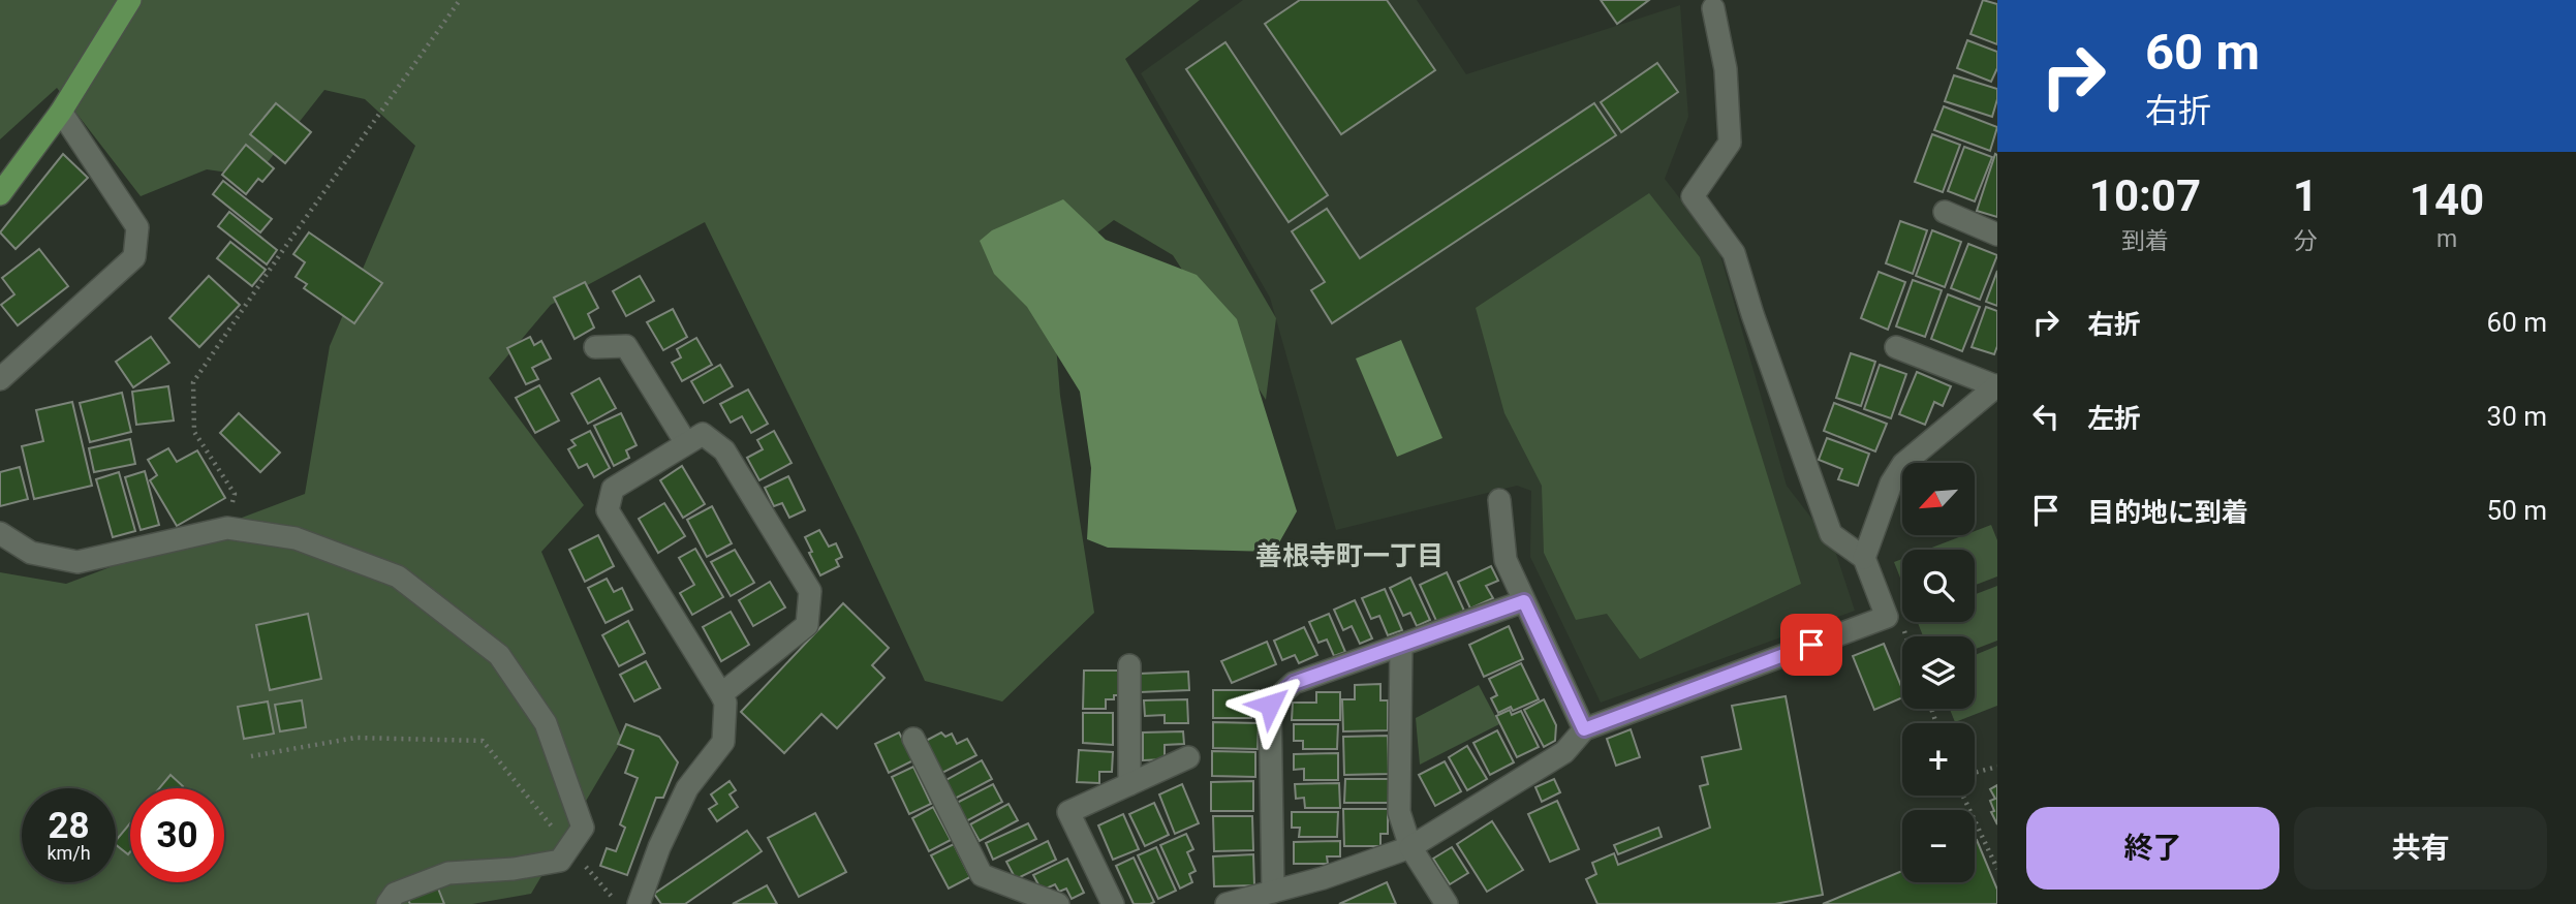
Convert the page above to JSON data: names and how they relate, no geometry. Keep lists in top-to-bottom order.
{
  "districts": ["善根寺町一丁目"],
  "north": "bottom left",
  "page": {
    "turn": ["60 m", "右折"],
    "eta": [
      "10:07",
      "到着",
      "1",
      "分",
      "140",
      "m"
    ],
    "list": [
      {
        "name": "右折",
        "value": "60 m"
      },
      {
        "name": "左折",
        "value": "30 m"
      },
      {
        "name": "目的地に到着",
        "value": "50 m"
      }
    ],
    "map_buttons": ["+", "−"],
    "speed": "28 km/h",
    "limit": "30",
    "buttons": ["終了", "共有"]
  }
}
